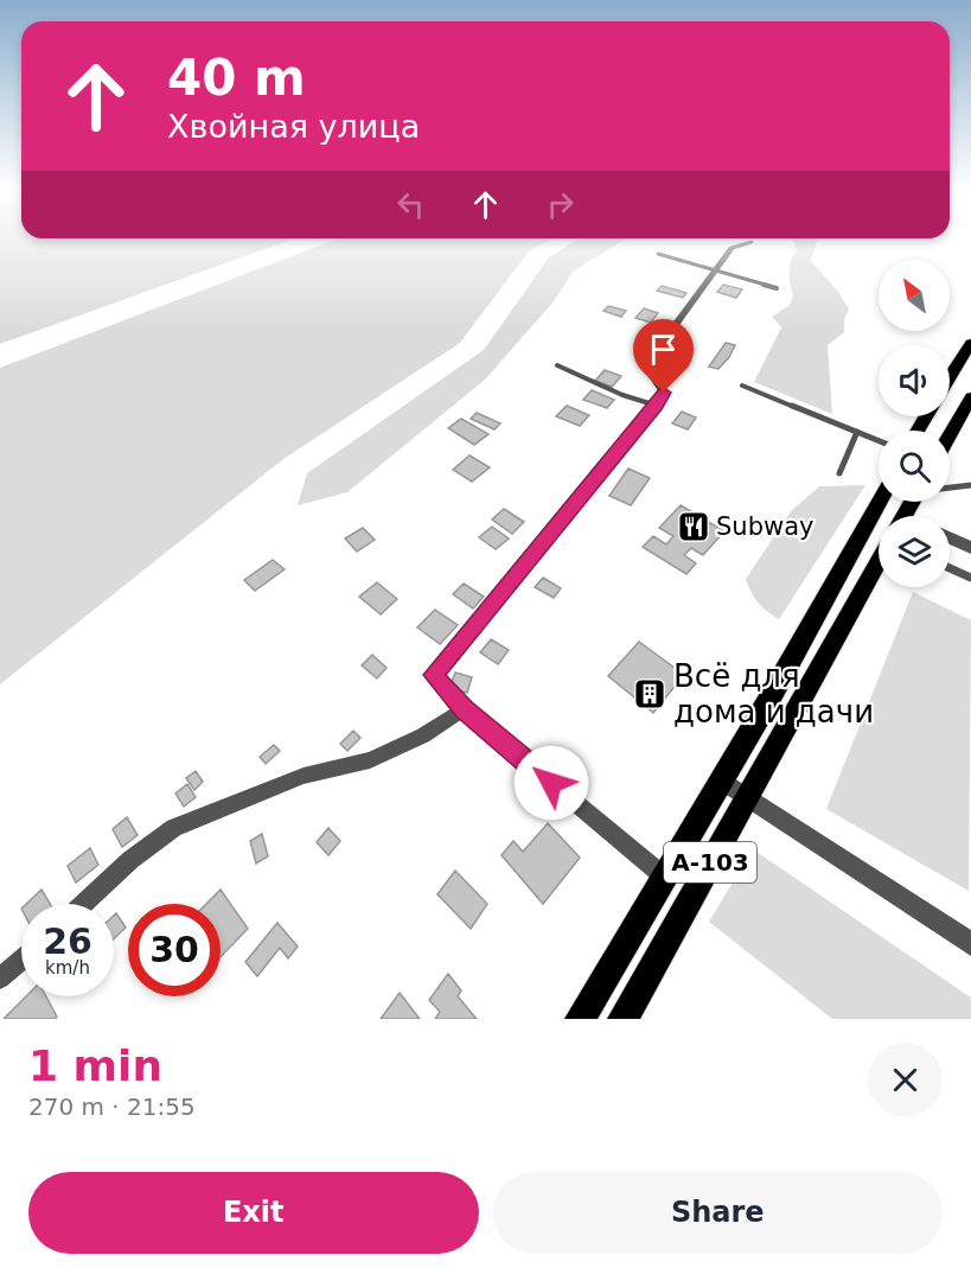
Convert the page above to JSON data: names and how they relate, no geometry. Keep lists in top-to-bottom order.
{
  "streets": {
    "main road": ["А-103"]
  },
  "places": {
    "restaurant": ["Subway"],
    "building": ["Всё для дома и дачи"]
  },
  "north": "top left",
  "page": {
    "turn": ["40 m", "Хвойная улица"],
    "speed": "26 km/h",
    "limit": "30",
    "heading": ["1 min", "270 m · 21:55"],
    "buttons": ["Exit", "Share"]
  }
}
